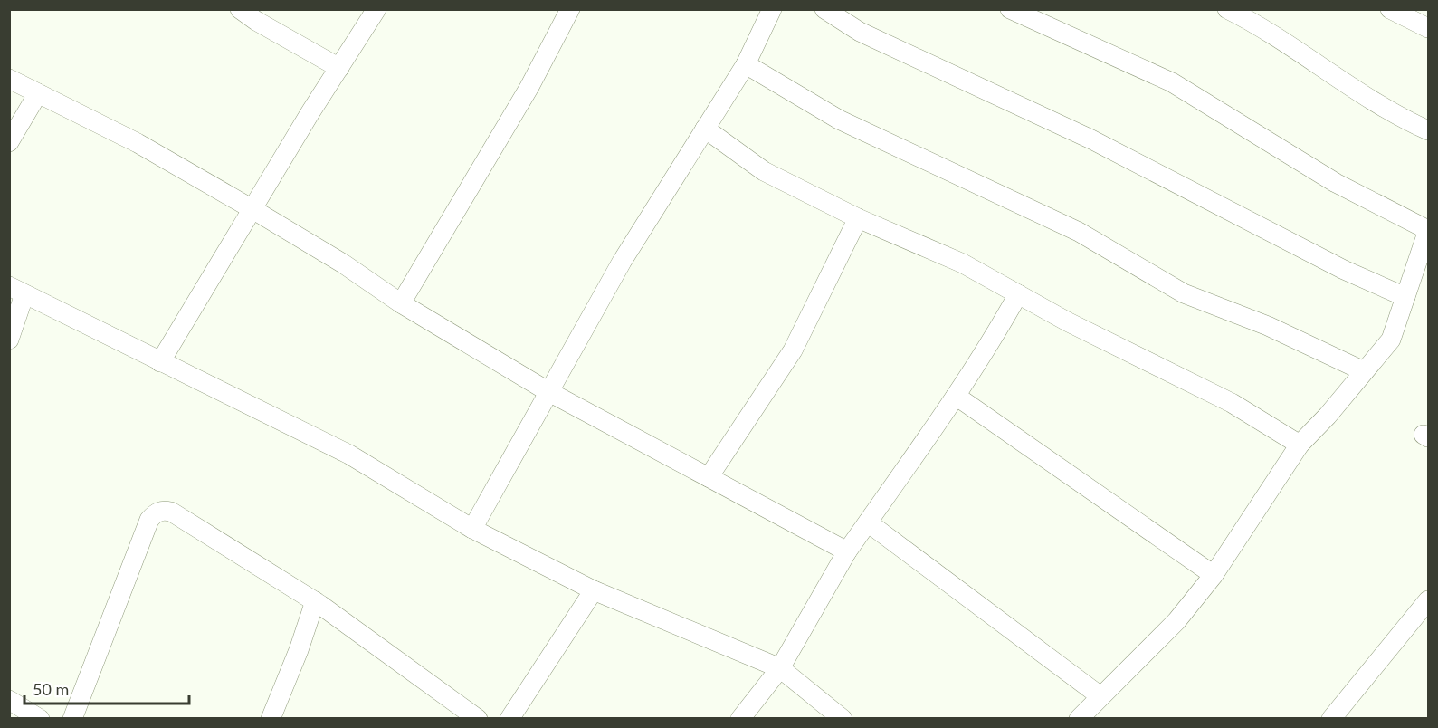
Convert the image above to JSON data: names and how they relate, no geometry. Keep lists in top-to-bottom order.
{
  "scale_bar": "50 m"
}
